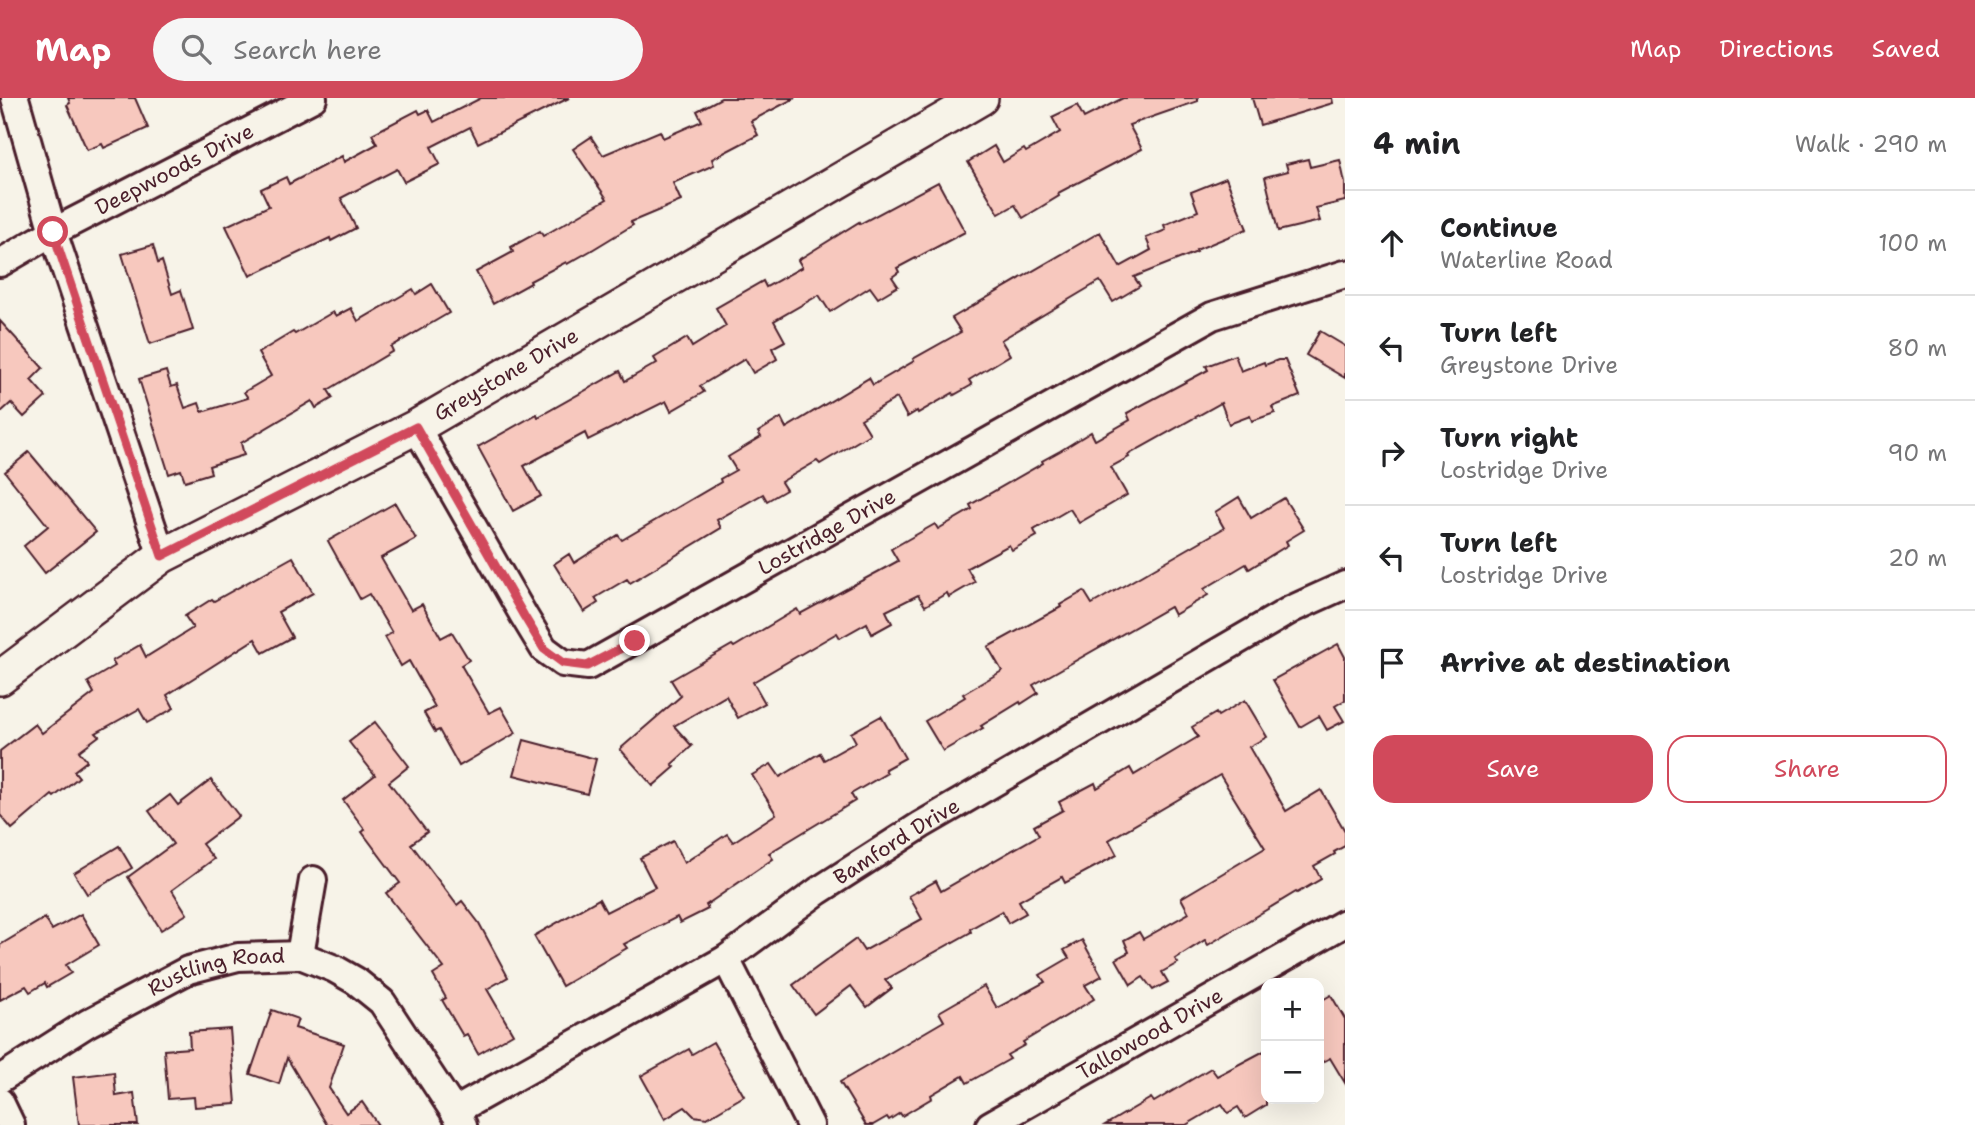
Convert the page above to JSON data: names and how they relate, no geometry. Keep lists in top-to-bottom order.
{
  "streets": {
    "street": [
      "Deepwoods Drive",
      "Greystone Drive",
      "Lostridge Drive",
      "Bamford Drive",
      "Rustling Road",
      "Tallowood Drive"
    ]
  },
  "crossings": [
    ["Greystone Drive", "Lostridge Drive"],
    ["Bamford Drive", "Rustling Road"]
  ],
  "page": {
    "header": "Map",
    "search": "Search here",
    "nav": ["Map", "Directions", "Saved"],
    "heading": ["4 min", "Walk · 290 m"],
    "list": [
      ["Continue", "Waterline Road", "100 m"],
      ["Turn left", "Greystone Drive", "80 m"],
      ["Turn right", "Lostridge Drive", "90 m"],
      ["Turn left", "Lostridge Drive", "20 m"],
      "Arrive at destination"
    ],
    "buttons": ["Save", "Share"],
    "map_buttons": ["+", "−"]
  }
}
